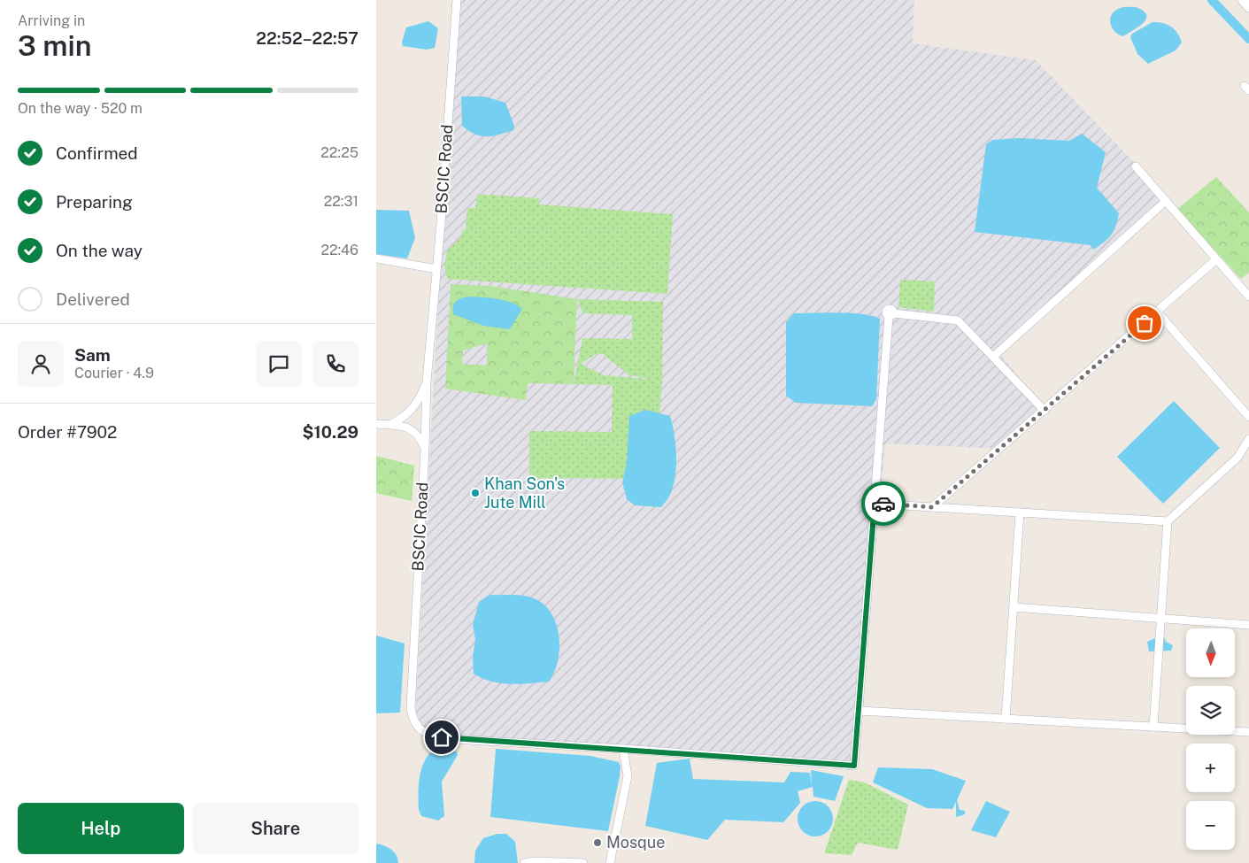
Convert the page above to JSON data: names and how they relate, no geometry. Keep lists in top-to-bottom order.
{
  "streets": {
    "street": ["BSCIC Road"]
  },
  "places": ["Khan Son's Jute Mill", "Mosque"],
  "north": "bottom",
  "page": {
    "heading": ["3 min", "Arriving in", "22:52–22:57"],
    "panel": [
      "Sam",
      "Courier · 4.9",
      "Order #7902",
      "$10.29"
    ],
    "bar": "On the way · 520 m",
    "list": [
      ["Confirmed", "22:25"],
      ["Preparing", "22:31"],
      ["On the way", "22:46"],
      "Delivered"
    ],
    "map_buttons": ["+", "−"],
    "buttons": ["Help", "Share"]
  }
}
